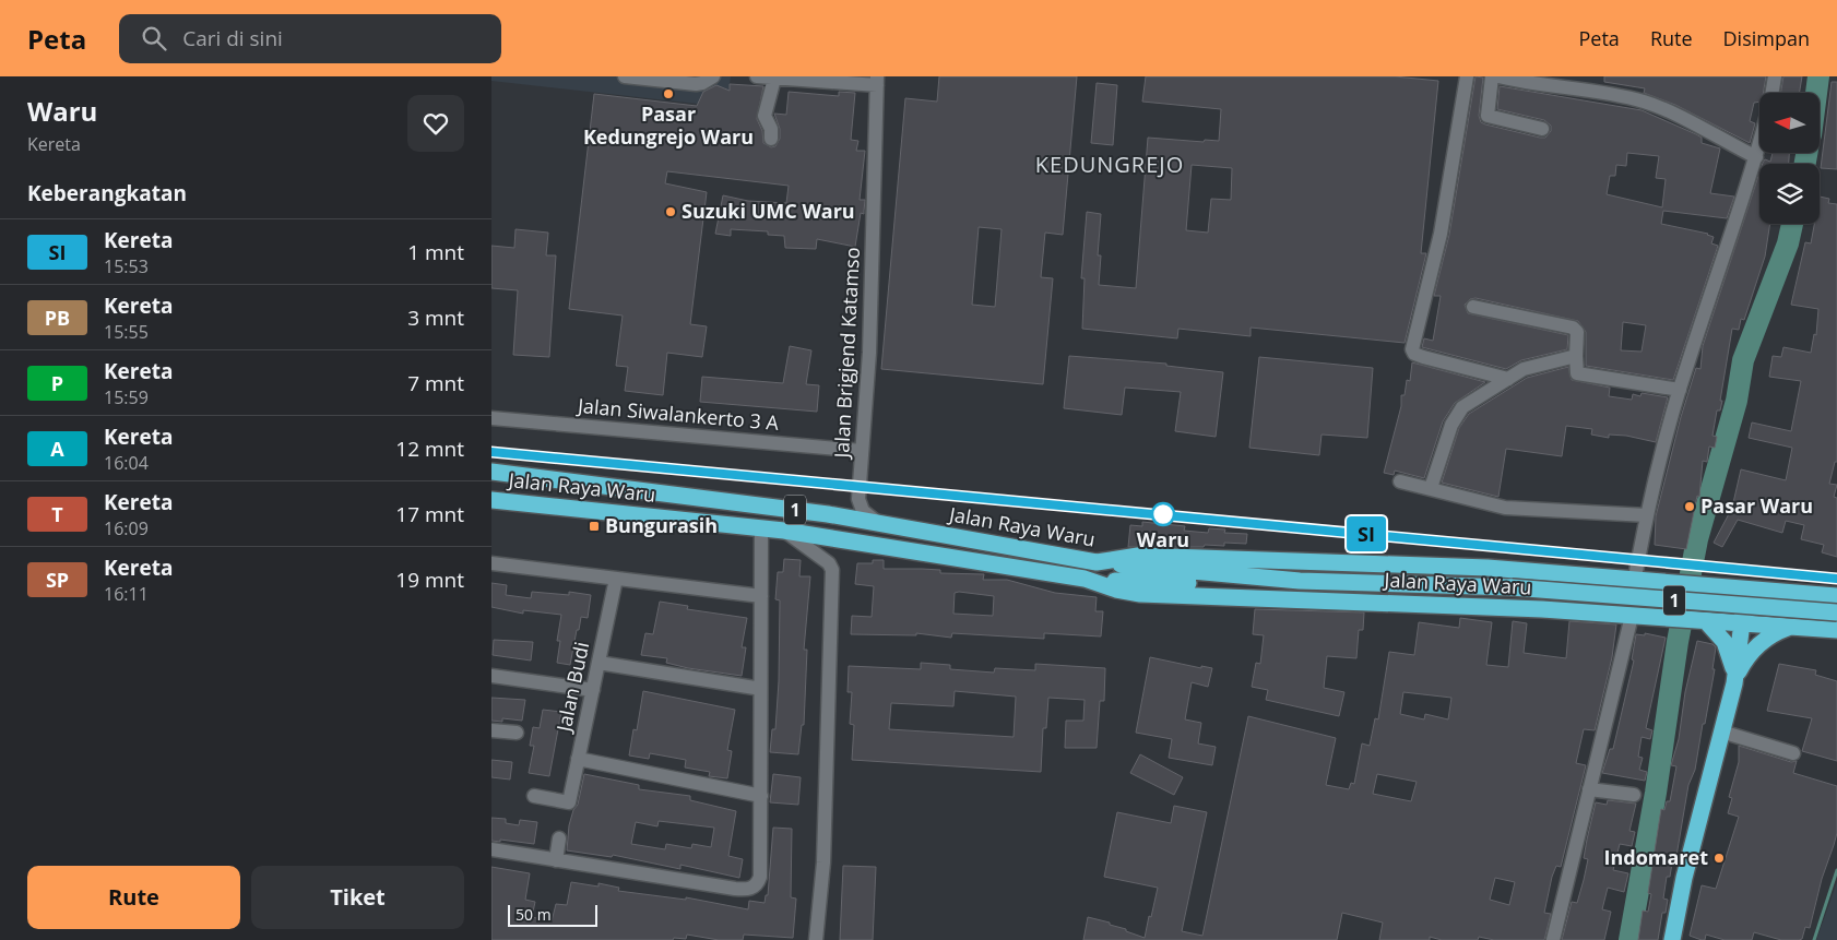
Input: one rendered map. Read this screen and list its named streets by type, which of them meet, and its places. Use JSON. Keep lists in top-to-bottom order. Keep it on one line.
{"streets":{"highway":["Jalan Raya Waru","1"],"street":["Jalan Brigjend Katamso","Jalan Siwalankerto 3 A","Jalan Budi"]},"crossings":[["Jalan Brigjend Katamso","Jalan Siwalankerto 3 A"],["Jalan Raya Waru","1"]],"districts":["KEDUNGREJO"],"places":{"other":["Pasar Kedungrejo Waru","Suzuki UMC Waru","Pasar Waru","Waru","Indomaret"],"transit":["Bungurasih"]},"scale_bar":"50 m","north":"left","page":{"header":"Peta","search":"Cari di sini","nav":["Peta","Rute","Disimpan"],"heading":[["Waru","Kereta"],"Keberangkatan"],"on_map":"SI","list":[{"mark":"SI","name":"Kereta","note":"15:53","value":"1 mnt"},{"mark":"PB","name":"Kereta","note":"15:55","value":"3 mnt"},{"mark":"P","name":"Kereta","note":"15:59","value":"7 mnt"},{"mark":"A","name":"Kereta","note":"16:04","value":"12 mnt"},{"mark":"T","name":"Kereta","note":"16:09","value":"17 mnt"},{"mark":"SP","name":"Kereta","note":"16:11","value":"19 mnt"}],"buttons":["Rute","Tiket"],"scale":"50 m"}}
